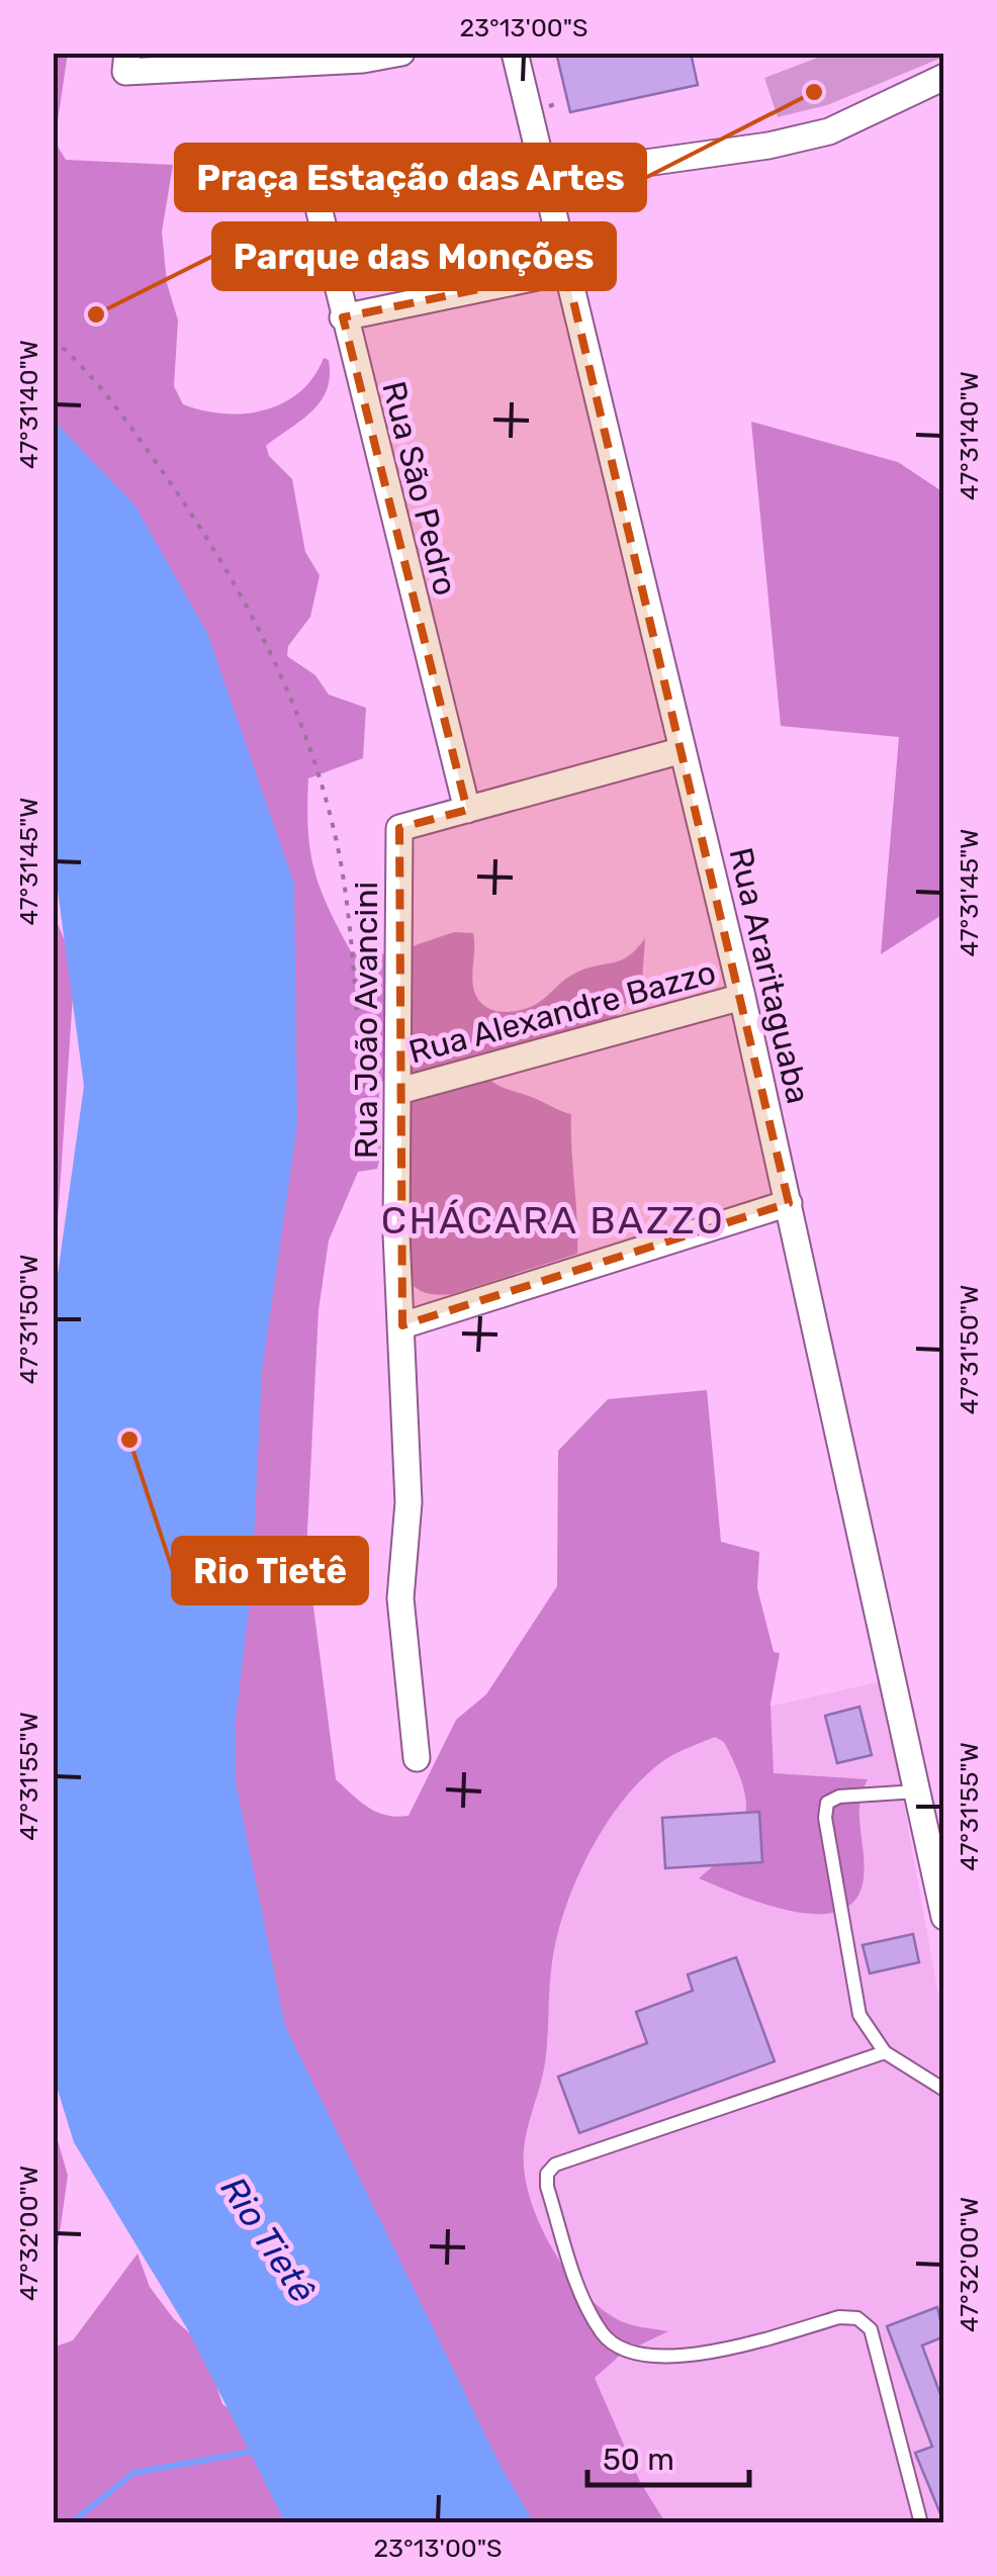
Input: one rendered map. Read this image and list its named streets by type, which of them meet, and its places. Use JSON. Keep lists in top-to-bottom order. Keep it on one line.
{"streets":{"street":["Rua São Pedro","Rua Araritaguaba","Rua Alexandre Bazzo","Rua João Avancini"]},"crossings":[["Rua São Pedro","Rua João Avancini"],["Rua Araritaguaba","Rua Alexandre Bazzo"],["Rua Alexandre Bazzo","Rua João Avancini"]],"districts":["CHÁCARA BAZZO"],"water":["Rio Tietê"],"places":["Praça Estação das Artes","Parque das Monções","Rio Tietê"],"scale_bar":"50 m","coordinates":["23°13'00\"S","47°31'40\"W","47°31'45\"W","47°31'50\"W","47°31'55\"W","47°32'00\"W"]}
